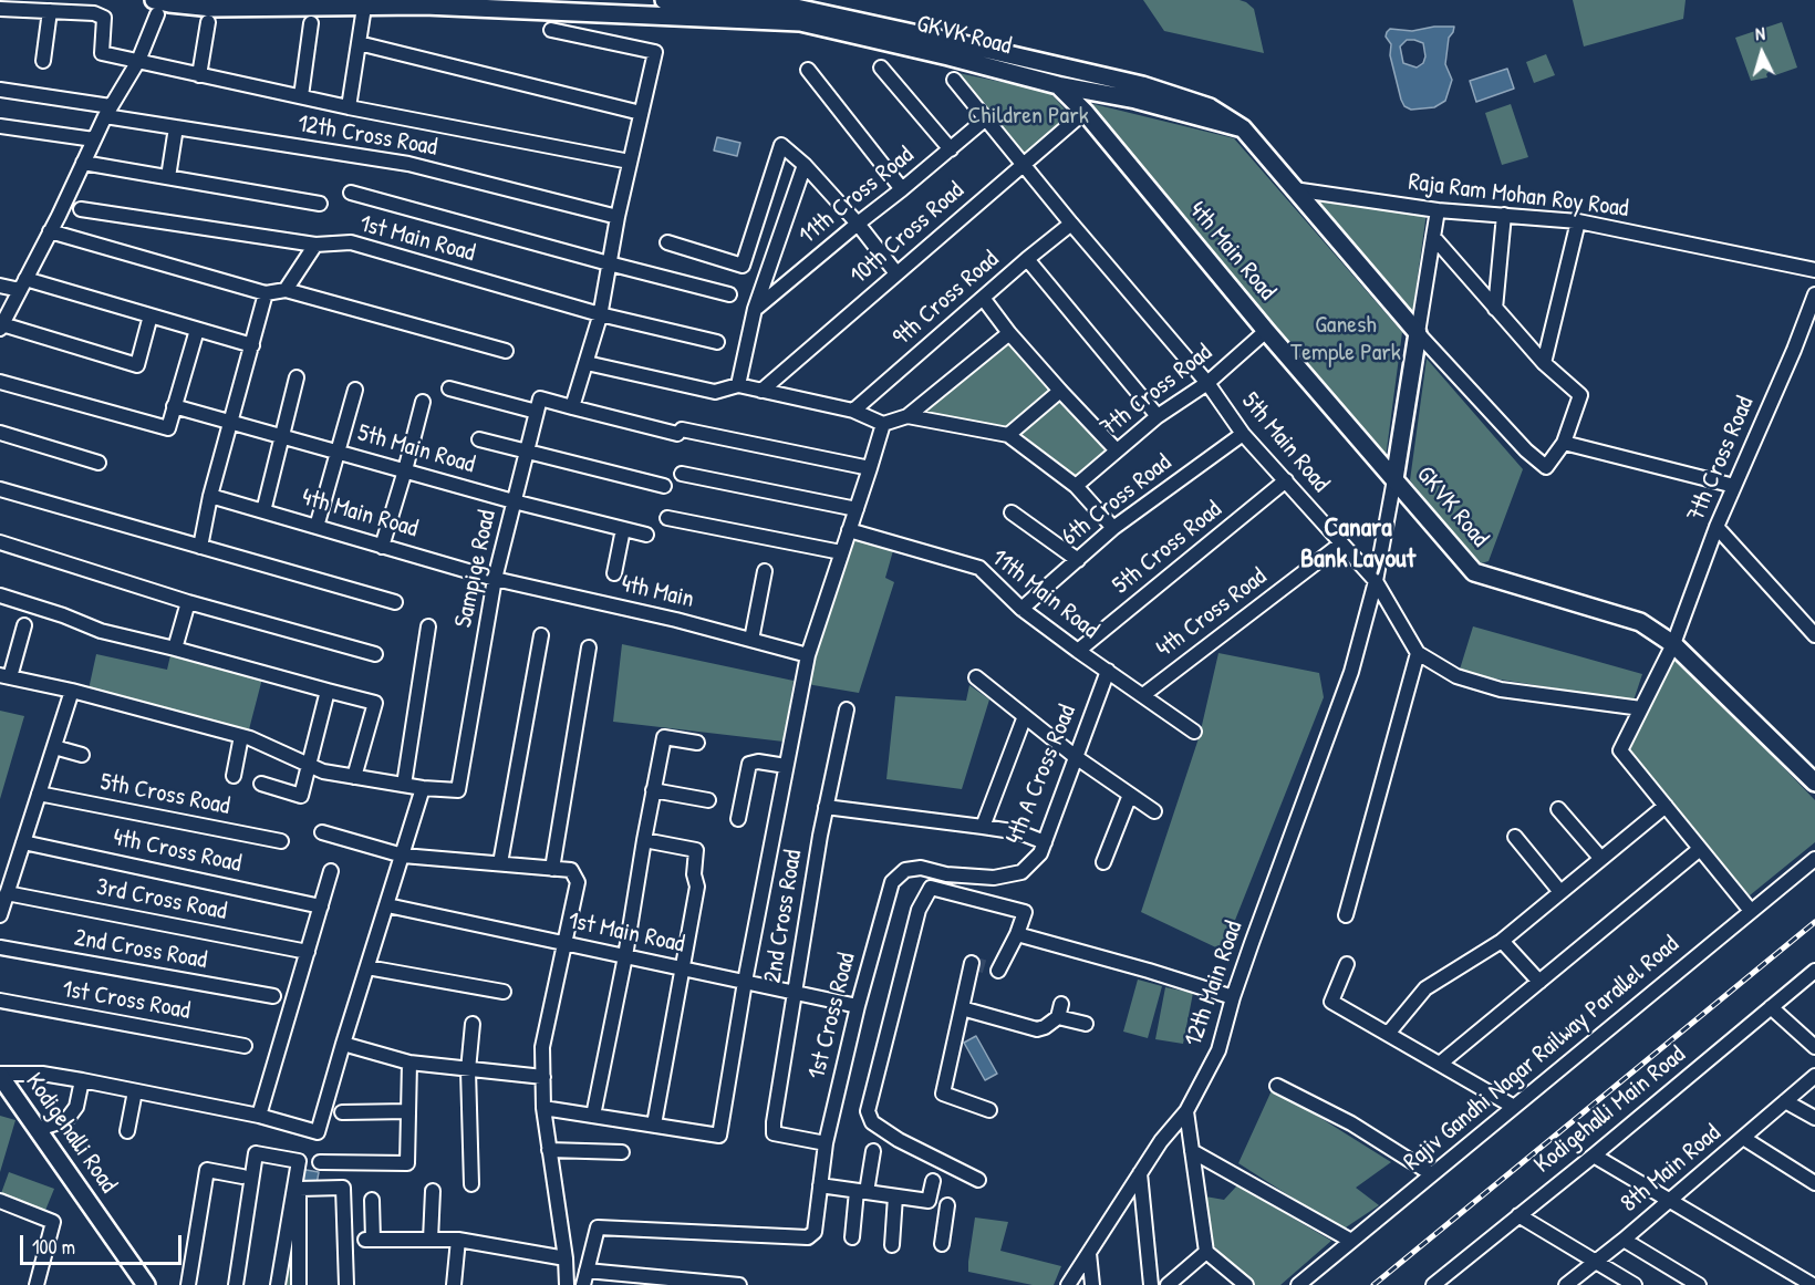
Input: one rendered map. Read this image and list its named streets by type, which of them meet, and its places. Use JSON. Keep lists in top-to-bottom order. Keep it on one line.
{"streets":{"main road":["GKVK Road","4th Main Road","Kodigehalli Road"],"street":["12th Cross Road","11th Cross Road","Raja Ram Mohan Roy Road","10th Cross Road","1st Main Road","9th Cross Road","7th Cross Road","5th Main Road","6th Cross Road","5th Cross Road","Sampige Road","4th Main","11th Main Road","4th Cross Road","4th A Cross Road","3rd Cross Road","2nd Cross Road","12th Main Road","1st Cross Road","Rajiv Gandhi Nagar Railway Parallel Road","Kodigehalli Main Road","8th Main Road"]},"crossings":[["GKVK Road","Raja Ram Mohan Roy Road"],["GKVK Road","4th Main Road"],["GKVK Road","7th Cross Road"],["GKVK Road","12th Main Road"],["11th Cross Road","5th Main Road"],["10th Cross Road","4th Main Road"],["10th Cross Road","5th Main Road"],["1st Main Road","2nd Cross Road"],["1st Main Road","1st Cross Road"],["4th Main Road","7th Cross Road"],["4th Main Road","Sampige Road"],["4th Main Road","4th Main"],["4th Main Road","12th Main Road"],["9th Cross Road","5th Main Road"],["7th Cross Road","5th Main Road"],["5th Main Road","6th Cross Road"],["5th Main Road","5th Cross Road"],["5th Main Road","Sampige Road"],["5th Main Road","4th Cross Road"],["5th Main Road","12th Main Road"],["6th Cross Road","11th Main Road"],["5th Cross Road","11th Main Road"],["Sampige Road","4th Main"],["11th Main Road","4th Cross Road"],["11th Main Road","4th A Cross Road"],["4th A Cross Road","1st Cross Road"],["2nd Cross Road","1st Cross Road"]],"districts":["Canara Bank Layout"],"parks":["Children Park","Ganesh Temple Park"],"scale_bar":"100 m","north":"top"}
